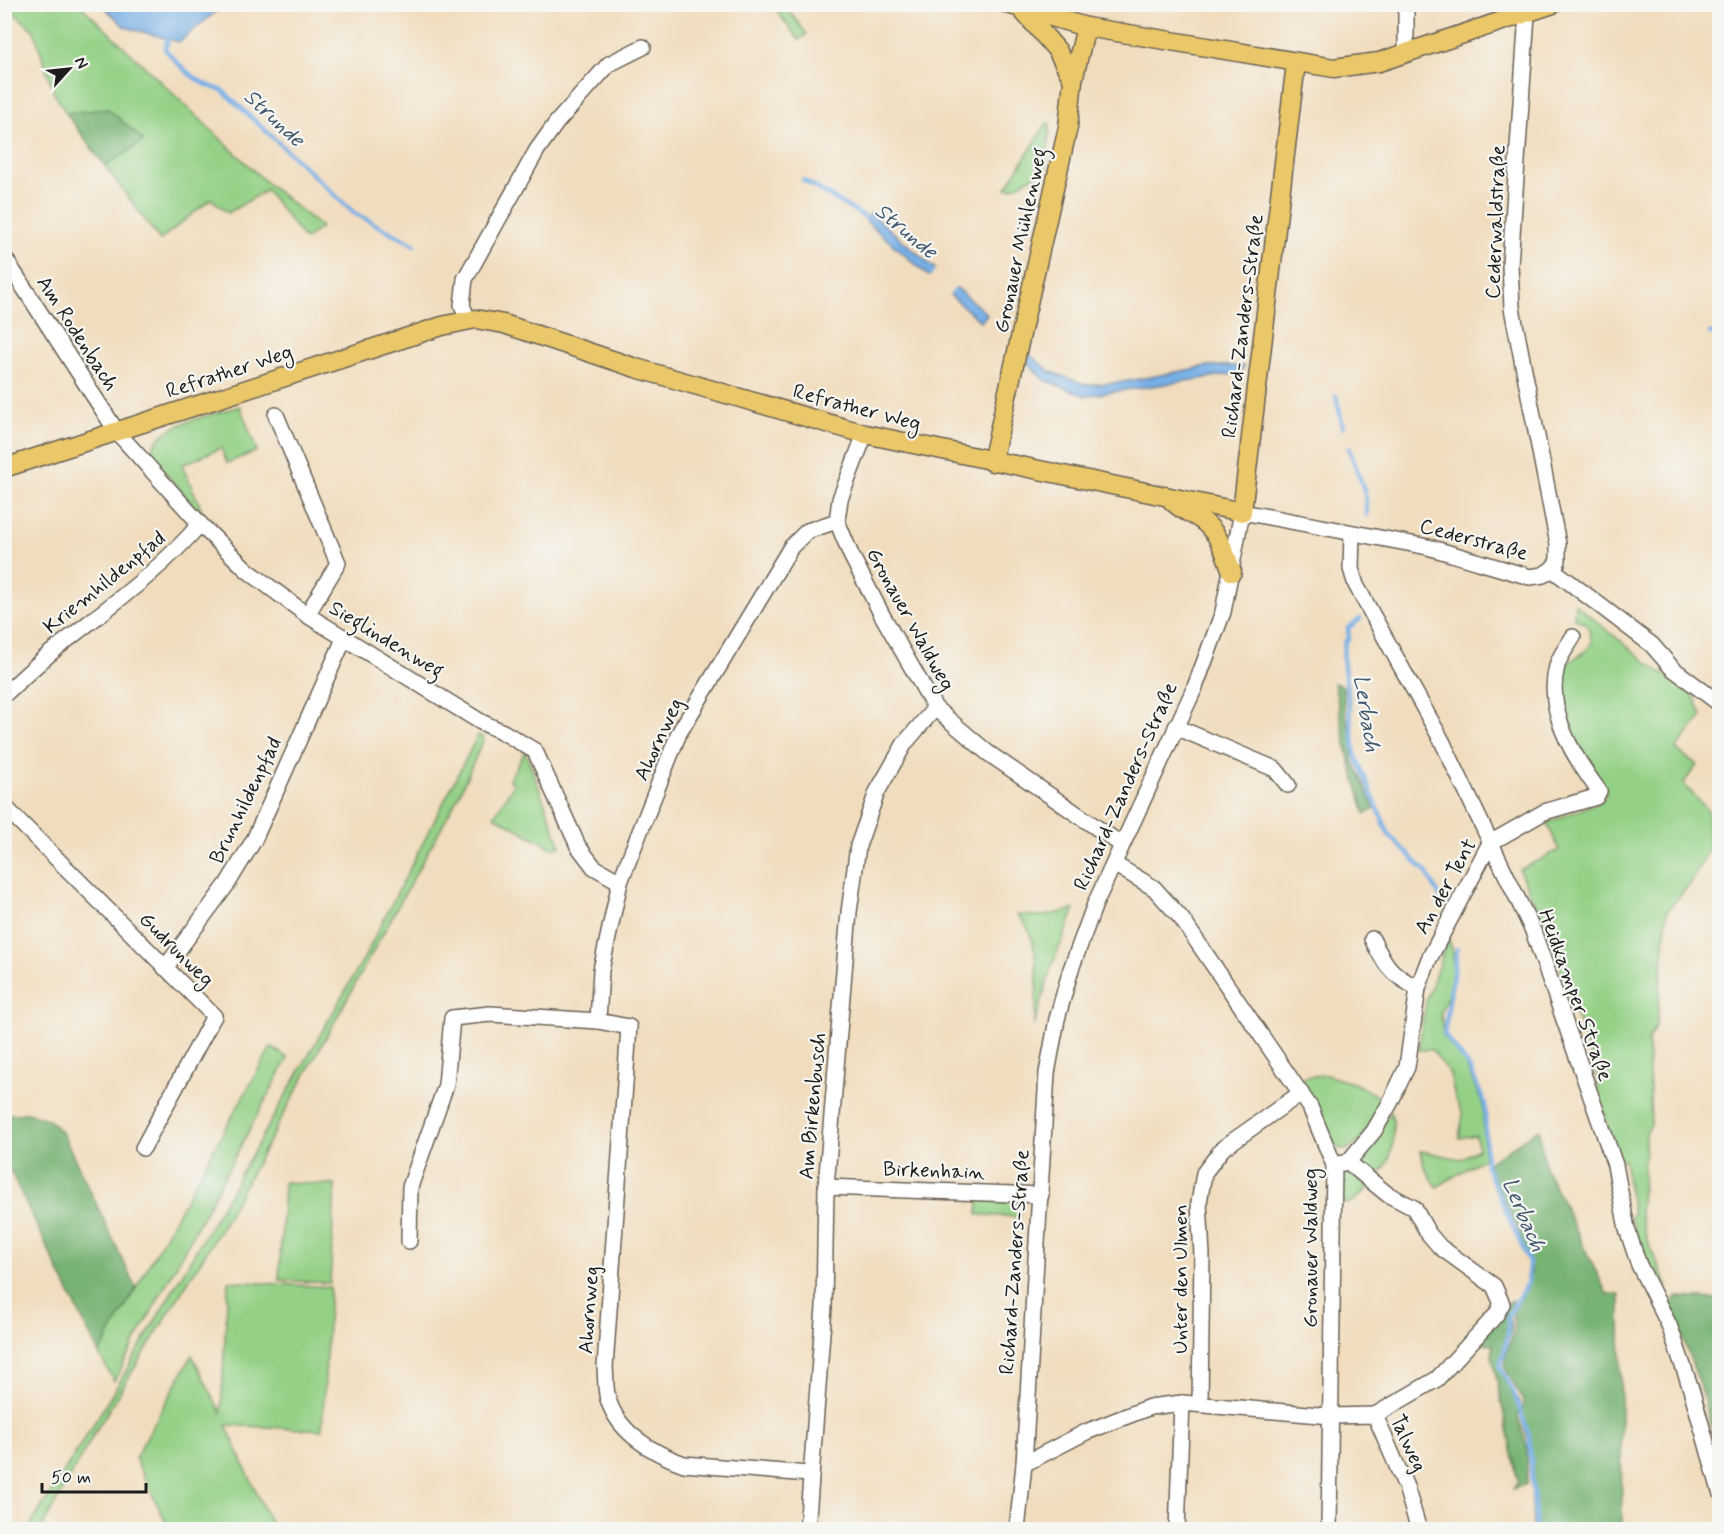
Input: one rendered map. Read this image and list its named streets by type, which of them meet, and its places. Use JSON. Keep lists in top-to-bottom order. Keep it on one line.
{"streets":{"main road":["Gronauer Mühlenweg","Richard-Zanders-Straße","Refrather Weg"],"street":["Cederwaldstraße","Am Rodenbach","Cederstraße","Kriemhildenpfad","Gronauer Waldweg","Sieglindenweg","Ahornweg","Brunhildenpfad","An der Tent","Gudrunweg","Heidkamper Straße","Am Birkenbusch","Birkenhain","Unter den Ulmen","Talweg"]},"crossings":[["Cederwaldstraße","Cederstraße"],["Gronauer Mühlenweg","Refrather Weg"],["Richard-Zanders-Straße","Refrather Weg"],["Richard-Zanders-Straße","Cederstraße"],["Richard-Zanders-Straße","Gronauer Waldweg"],["Richard-Zanders-Straße","Birkenhain"],["Richard-Zanders-Straße","Talweg"],["Am Rodenbach","Refrather Weg"],["Am Rodenbach","Sieglindenweg"],["Refrather Weg","Cederstraße"],["Refrather Weg","Sieglindenweg"],["Cederstraße","Heidkamper Straße"],["Kriemhildenpfad","Sieglindenweg"],["Gronauer Waldweg","Ahornweg"],["Gronauer Waldweg","An der Tent"],["Gronauer Waldweg","Am Birkenbusch"],["Gronauer Waldweg","Unter den Ulmen"],["Gronauer Waldweg","Talweg"],["Sieglindenweg","Ahornweg"],["Sieglindenweg","Brunhildenpfad"],["Ahornweg","Am Birkenbusch"],["Brunhildenpfad","Gudrunweg"],["An der Tent","Heidkamper Straße"],["Am Birkenbusch","Birkenhain"],["Unter den Ulmen","Talweg"]],"water":["Strunde","Lerbach"],"scale_bar":"50 m","north":"top right"}
